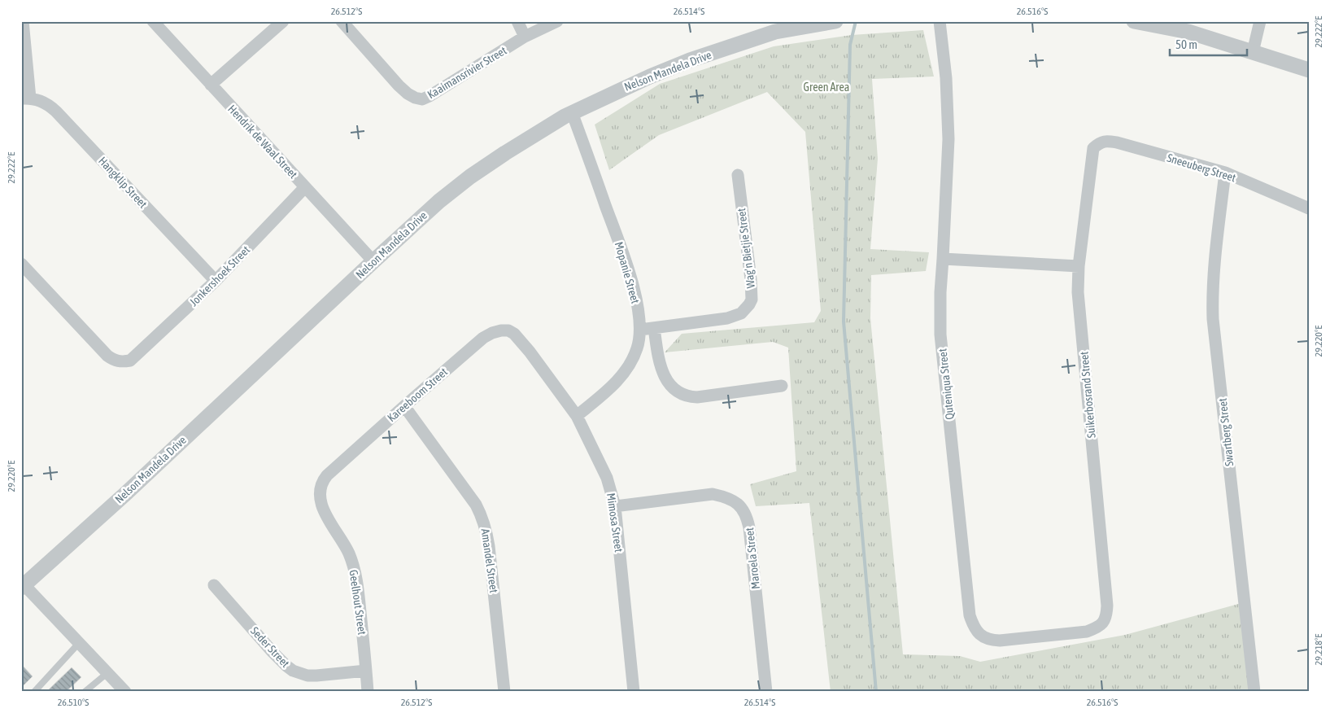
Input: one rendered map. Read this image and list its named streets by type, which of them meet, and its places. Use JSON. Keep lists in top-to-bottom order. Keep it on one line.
{"streets":{"street":["Nelson Mandela Drive","Kaaimansrivier Street","Hendrik de Waal Street","Sneeuberg Street","Hangklip Street","Wag'n Bietjie Street","Mopanie Street","Jonkershoek Street","Quteniqua Street","Kareeboom Street","Suikerbosrand Street","Swartberg Street","Mimosa Street","Maroela Street","Amandel Street","Geelhout Street","Seder Street"]},"crossings":[["Nelson Mandela Drive","Hendrik de Waal Street"],["Nelson Mandela Drive","Mopanie Street"],["Hendrik de Waal Street","Jonkershoek Street"],["Sneeuberg Street","Suikerbosrand Street"],["Sneeuberg Street","Swartberg Street"],["Hangklip Street","Jonkershoek Street"],["Wag'n Bietjie Street","Mopanie Street"],["Mopanie Street","Mimosa Street"],["Quteniqua Street","Suikerbosrand Street"],["Kareeboom Street","Mimosa Street"],["Kareeboom Street","Amandel Street"],["Kareeboom Street","Geelhout Street"],["Mimosa Street","Maroela Street"],["Geelhout Street","Seder Street"]],"parks":["Green Area"],"scale_bar":"50 m","coordinates":["26.512°S","26.514°S","26.516°S","29.222°E","29.220°E","29.218°E","26.510°S"]}
